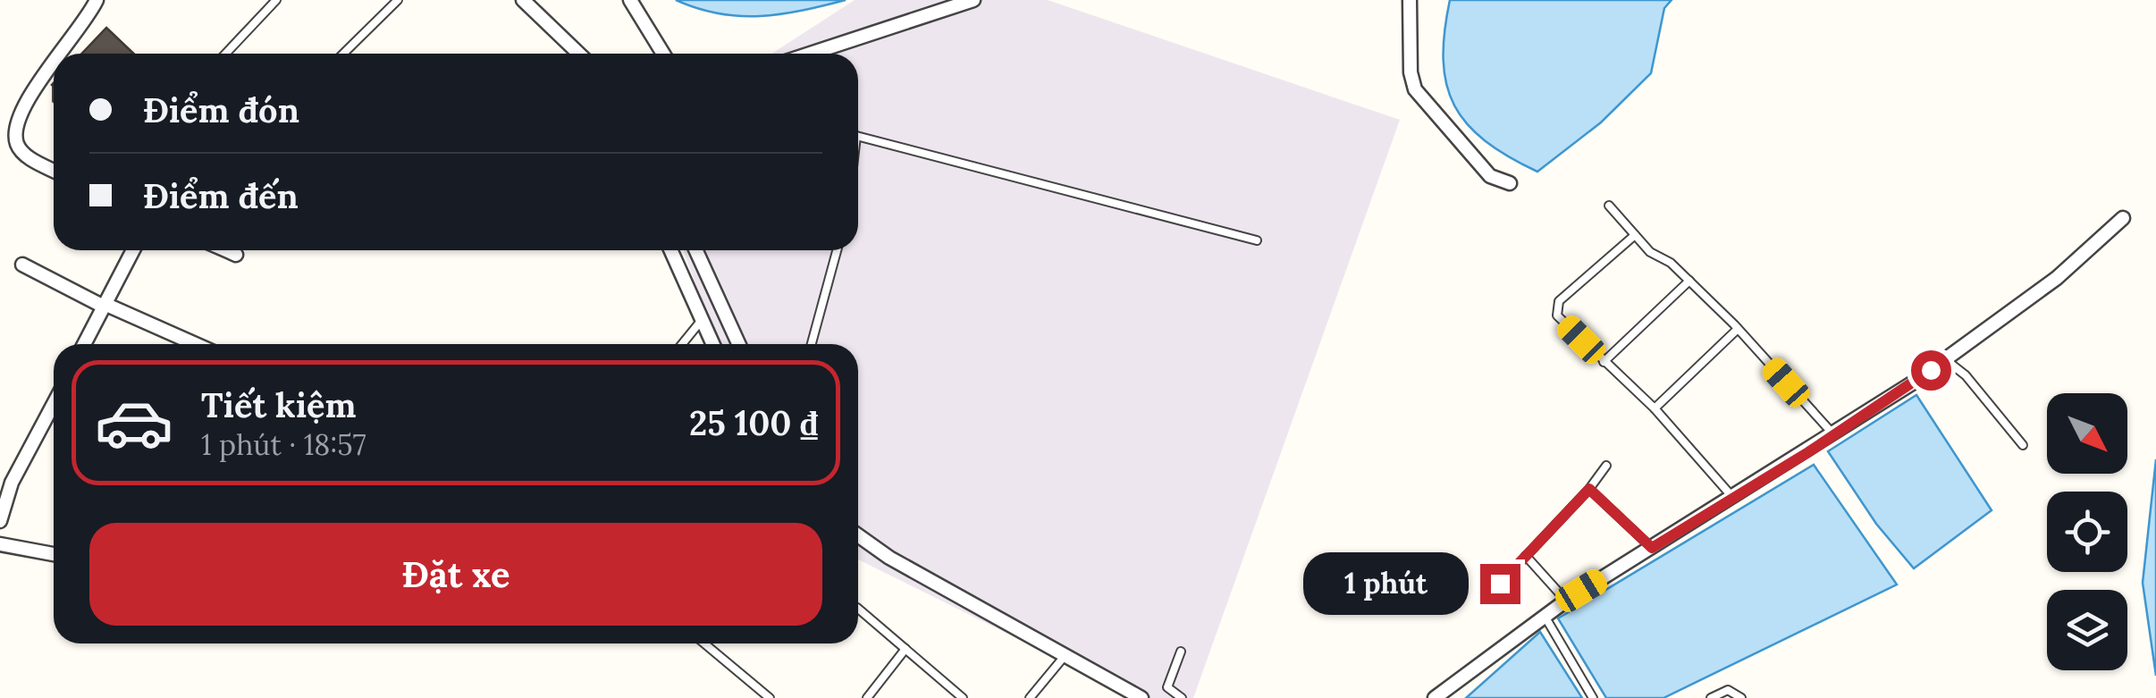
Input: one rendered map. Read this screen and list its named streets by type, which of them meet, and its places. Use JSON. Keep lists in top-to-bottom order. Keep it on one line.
{"north":"bottom right","page":{"banner":["Điểm đón","Điểm đến"],"list":[{"name":"Tiết kiệm","note":"1 phút · 18:57","value":"25 100 ₫"}],"buttons":"Đặt xe","bubble":"1 phút"}}
